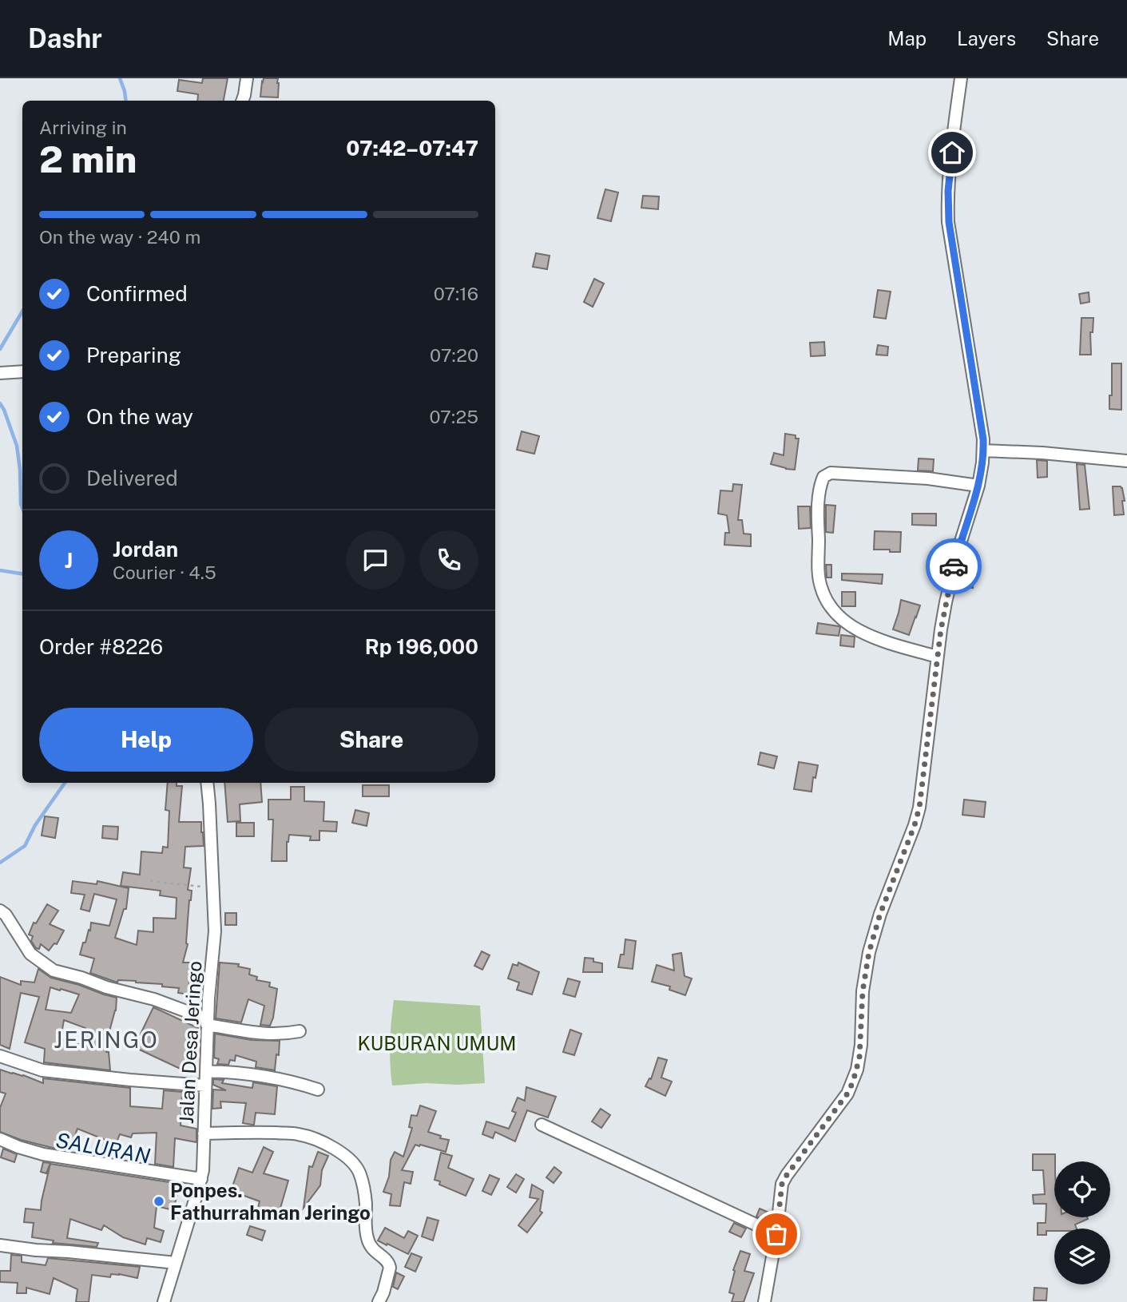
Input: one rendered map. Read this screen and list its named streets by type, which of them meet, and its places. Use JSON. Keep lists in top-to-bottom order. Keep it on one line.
{"streets":{"street":["Jalan Desa Jeringo"]},"districts":["JERINGO"],"water":["SALURAN"],"parks":["KUBURAN UMUM"],"places":["Ponpes. Fathurrahman Jeringo"],"page":{"header":"Dashr","nav":["Map","Layers","Share"],"heading":["2 min","Arriving in","07:42–07:47"],"panel":["Jordan","Courier · 4.5","Order #8226","Rp 196,000"],"bar":"On the way · 240 m","list":[["Confirmed","07:16"],["Preparing","07:20"],["On the way","07:25"],"Delivered"],"round":"J","buttons":["Help","Share"]}}
